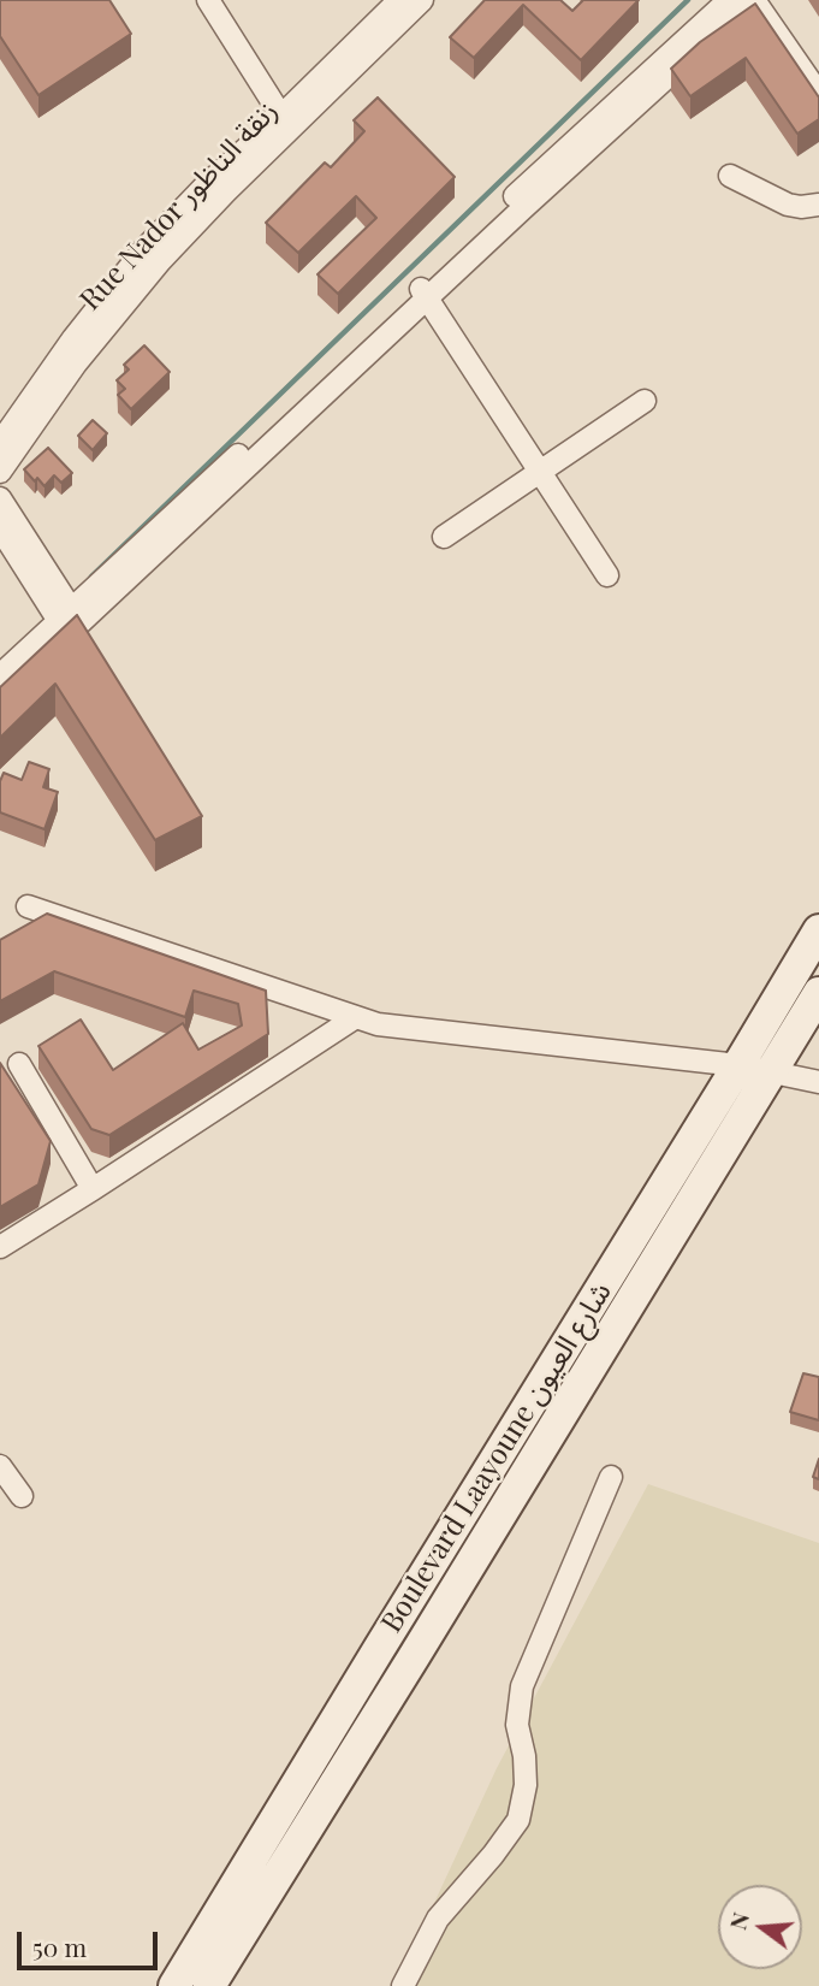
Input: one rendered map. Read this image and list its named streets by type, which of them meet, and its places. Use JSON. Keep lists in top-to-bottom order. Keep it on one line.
{"streets":{"street":["Rue Nador زنقة الناظور","Boulevard Laayoune شارع العيون"]},"scale_bar":"50 m","north":"left"}
